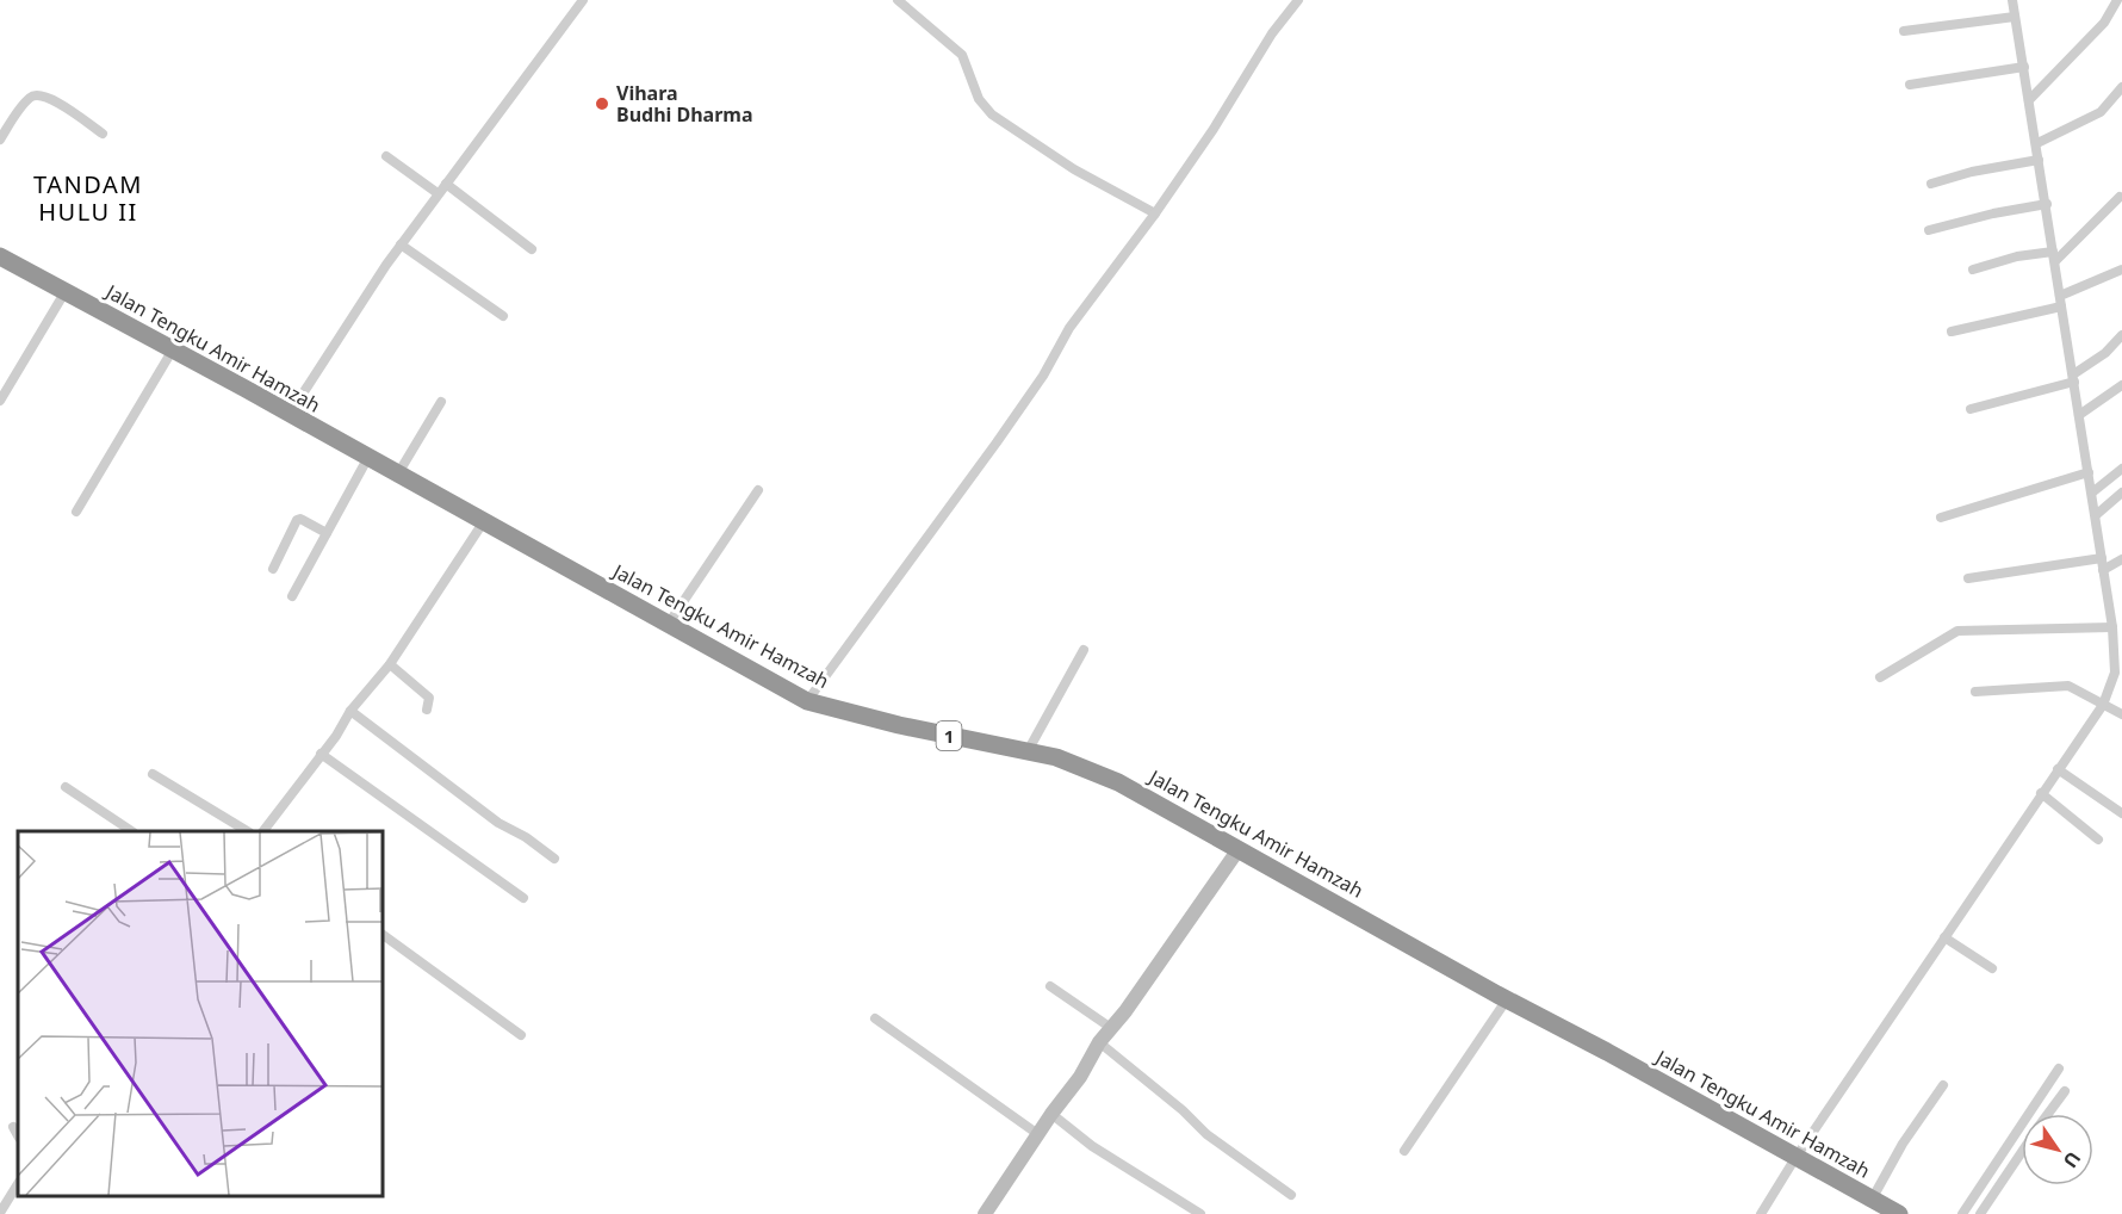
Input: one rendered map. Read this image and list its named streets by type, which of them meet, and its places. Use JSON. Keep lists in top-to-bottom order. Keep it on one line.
{"streets":{"highway":["Jalan Tengku Amir Hamzah","1"]},"districts":["TANDAM HULU II"],"places":["Vihara Budhi Dharma"],"north":"bottom right"}
